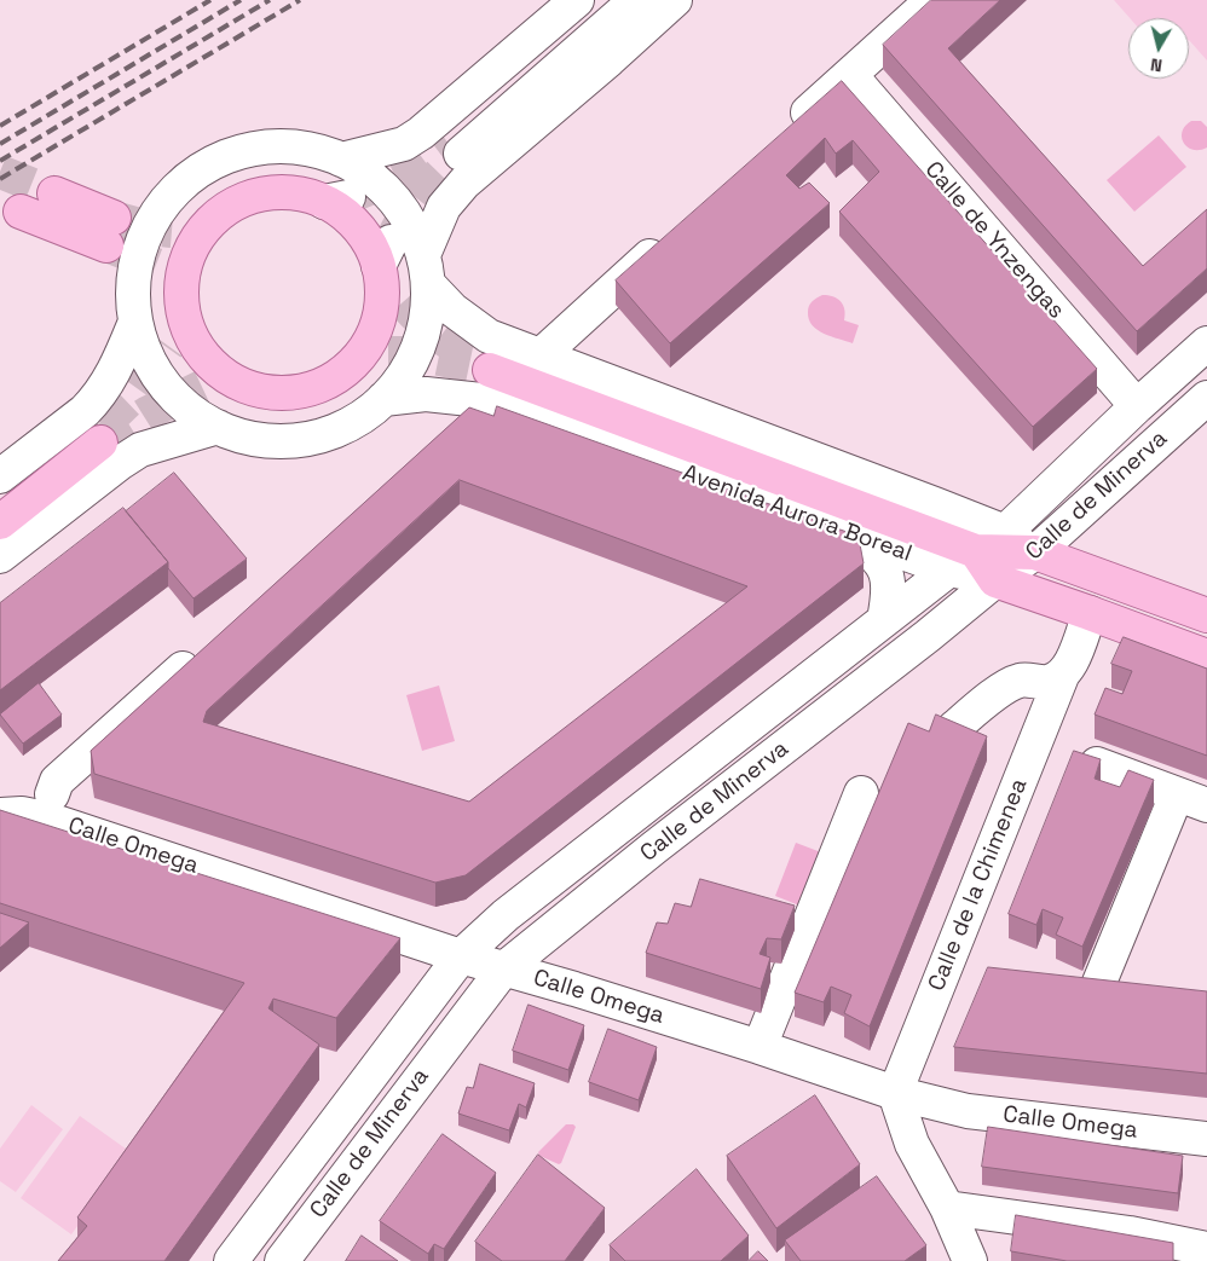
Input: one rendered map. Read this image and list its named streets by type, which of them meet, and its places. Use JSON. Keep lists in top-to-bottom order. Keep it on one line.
{"streets":{"street":["Calle de Ynzengas","Calle de Minerva","Avenida Aurora Boreal","Calle Omega","Calle de la Chimenea"]},"crossings":[["Calle de Ynzengas","Calle de Minerva"],["Calle de Minerva","Avenida Aurora Boreal"],["Calle de Minerva","Calle Omega"],["Calle Omega","Calle de la Chimenea"]],"north":"bottom"}
